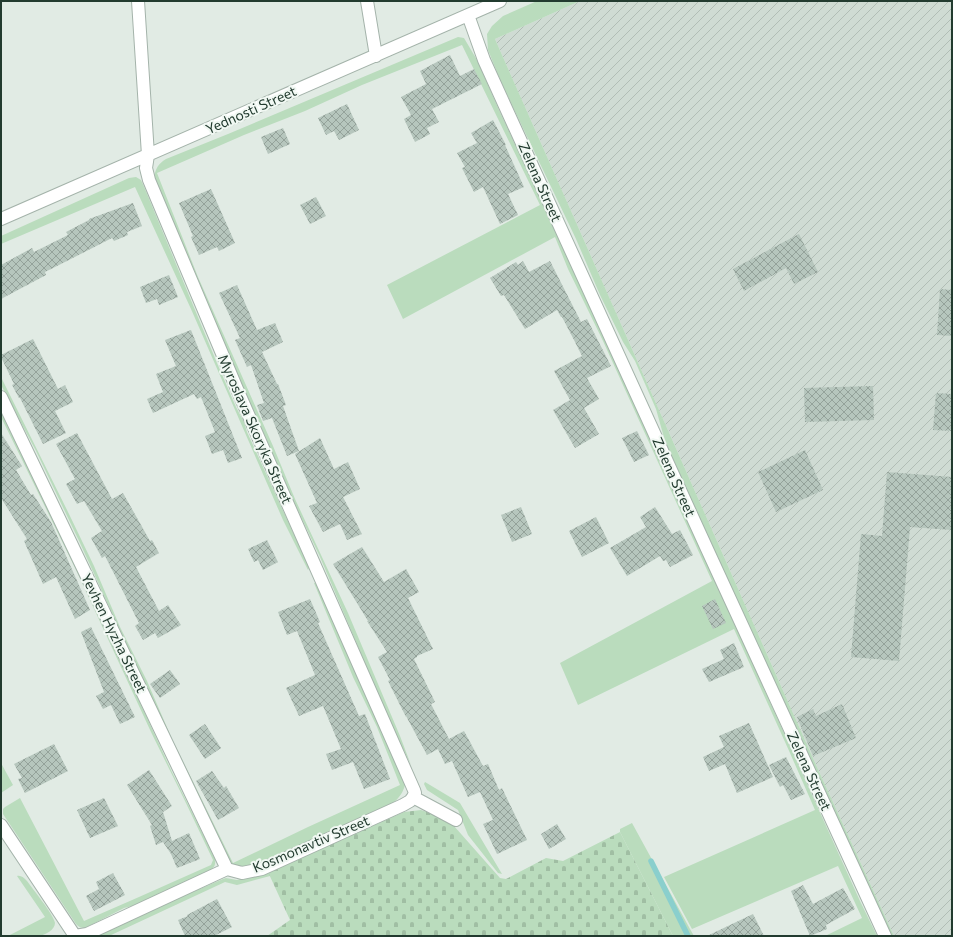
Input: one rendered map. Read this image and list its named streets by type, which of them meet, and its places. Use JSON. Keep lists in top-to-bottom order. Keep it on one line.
{"streets":{"street":["Yednosti Street","Zelena Street","Myroslava Skoryka Street","Yevhen Hyzha Street","Kosmonavtiv Street"]},"crossings":[["Yednosti Street","Zelena Street"],["Yednosti Street","Myroslava Skoryka Street"],["Myroslava Skoryka Street","Kosmonavtiv Street"],["Yevhen Hyzha Street","Kosmonavtiv Street"]]}
